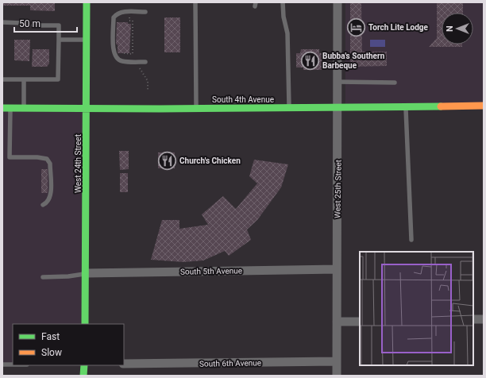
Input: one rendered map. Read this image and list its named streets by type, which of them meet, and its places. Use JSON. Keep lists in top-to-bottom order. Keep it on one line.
{"streets":{"main road":["South 4th Avenue","West 24th Street"],"street":["West 25th Street","South 5th Avenue","South 6th Avenue"]},"crossings":[["South 4th Avenue","West 24th Street"],["South 4th Avenue","West 25th Street"],["West 24th Street","South 5th Avenue"],["West 25th Street","South 5th Avenue"],["West 25th Street","South 6th Avenue"]],"places":{"hotel":["Torch Lite Lodge"],"restaurant":["Bubba's Southern Barbeque","Church's Chicken"]},"legend":["Fast","Slow"],"scale_bar":"50 m","north":"left"}
